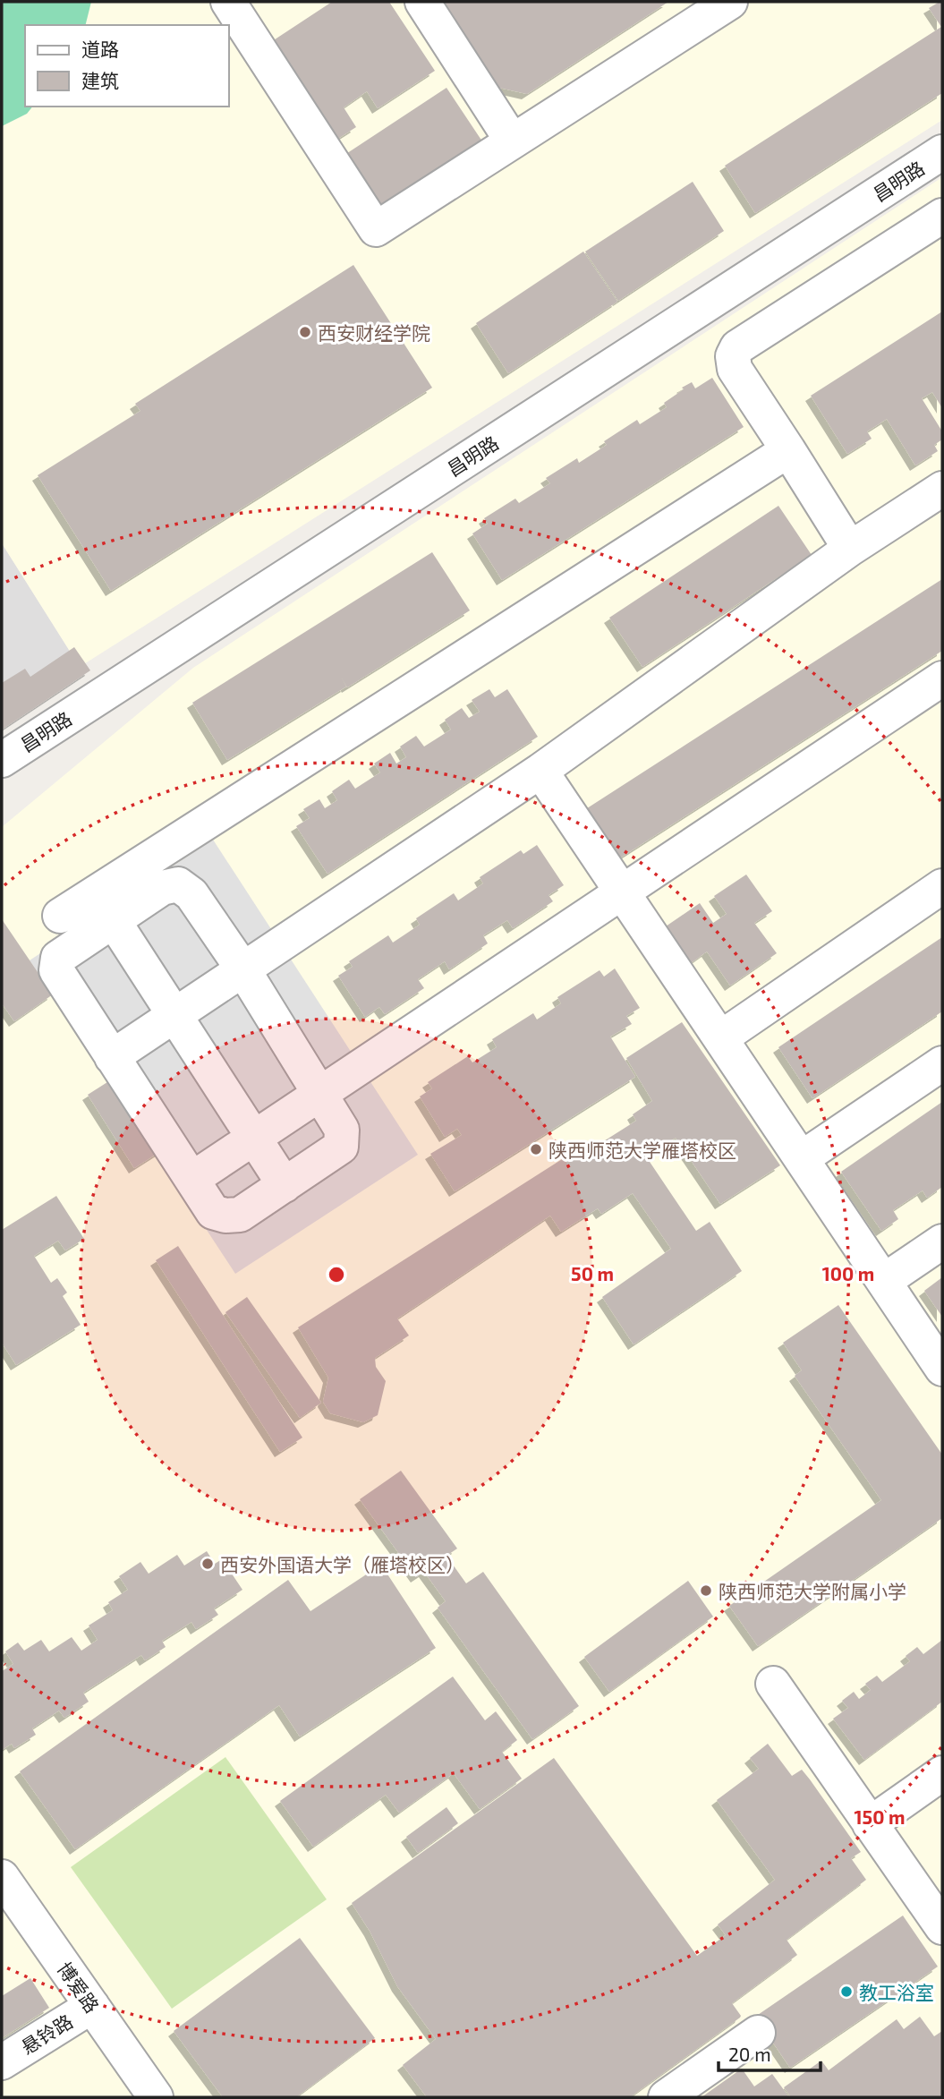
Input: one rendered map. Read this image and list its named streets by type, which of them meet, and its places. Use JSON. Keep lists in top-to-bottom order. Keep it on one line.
{"streets":{"street":["昌明路","博爱路","悬铃路"]},"crossings":[["博爱路","悬铃路"]],"places":["西安财经学院","陕西师范大学雁塔校区","西安外国语大学（雁塔校区）","陕西师范大学附属小学","教工浴室"],"legend":["道路","建筑"],"scale_bar":"20 m","rings":["50 m","100 m","150 m"]}
